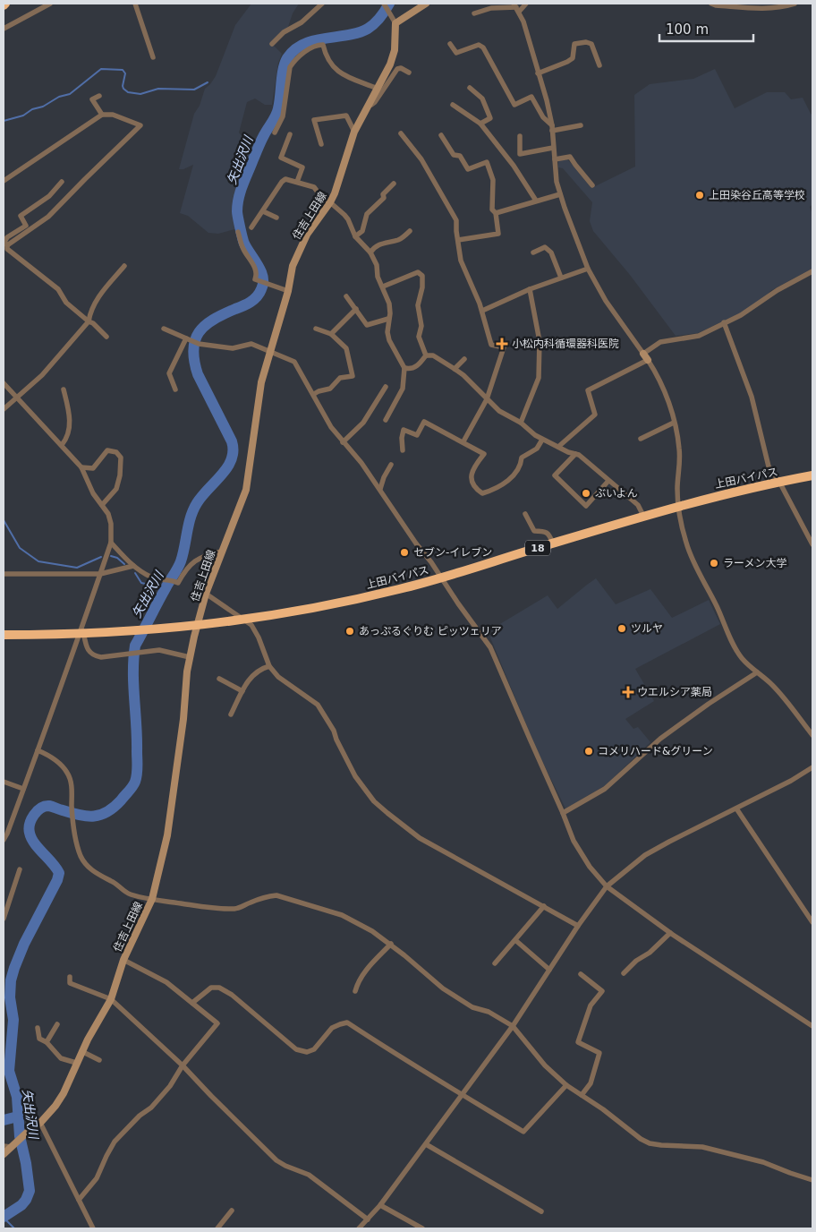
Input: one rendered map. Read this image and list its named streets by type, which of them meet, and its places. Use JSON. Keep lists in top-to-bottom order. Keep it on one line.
{"streets":{"highway":["上田バイパス","18"],"main road":["住吉上田線"]},"water":["矢出沢川"],"places":{"other":["上田染谷丘高等学校","ぶいよん","セブン-イレブン","ラーメン大学","ツルヤ","あっぷるぐりむ ピッツェリア","コメリハード&グリーン"],"health":["小松内科循環器科医院","ウエルシア薬局"]},"scale_bar":"100 m"}
